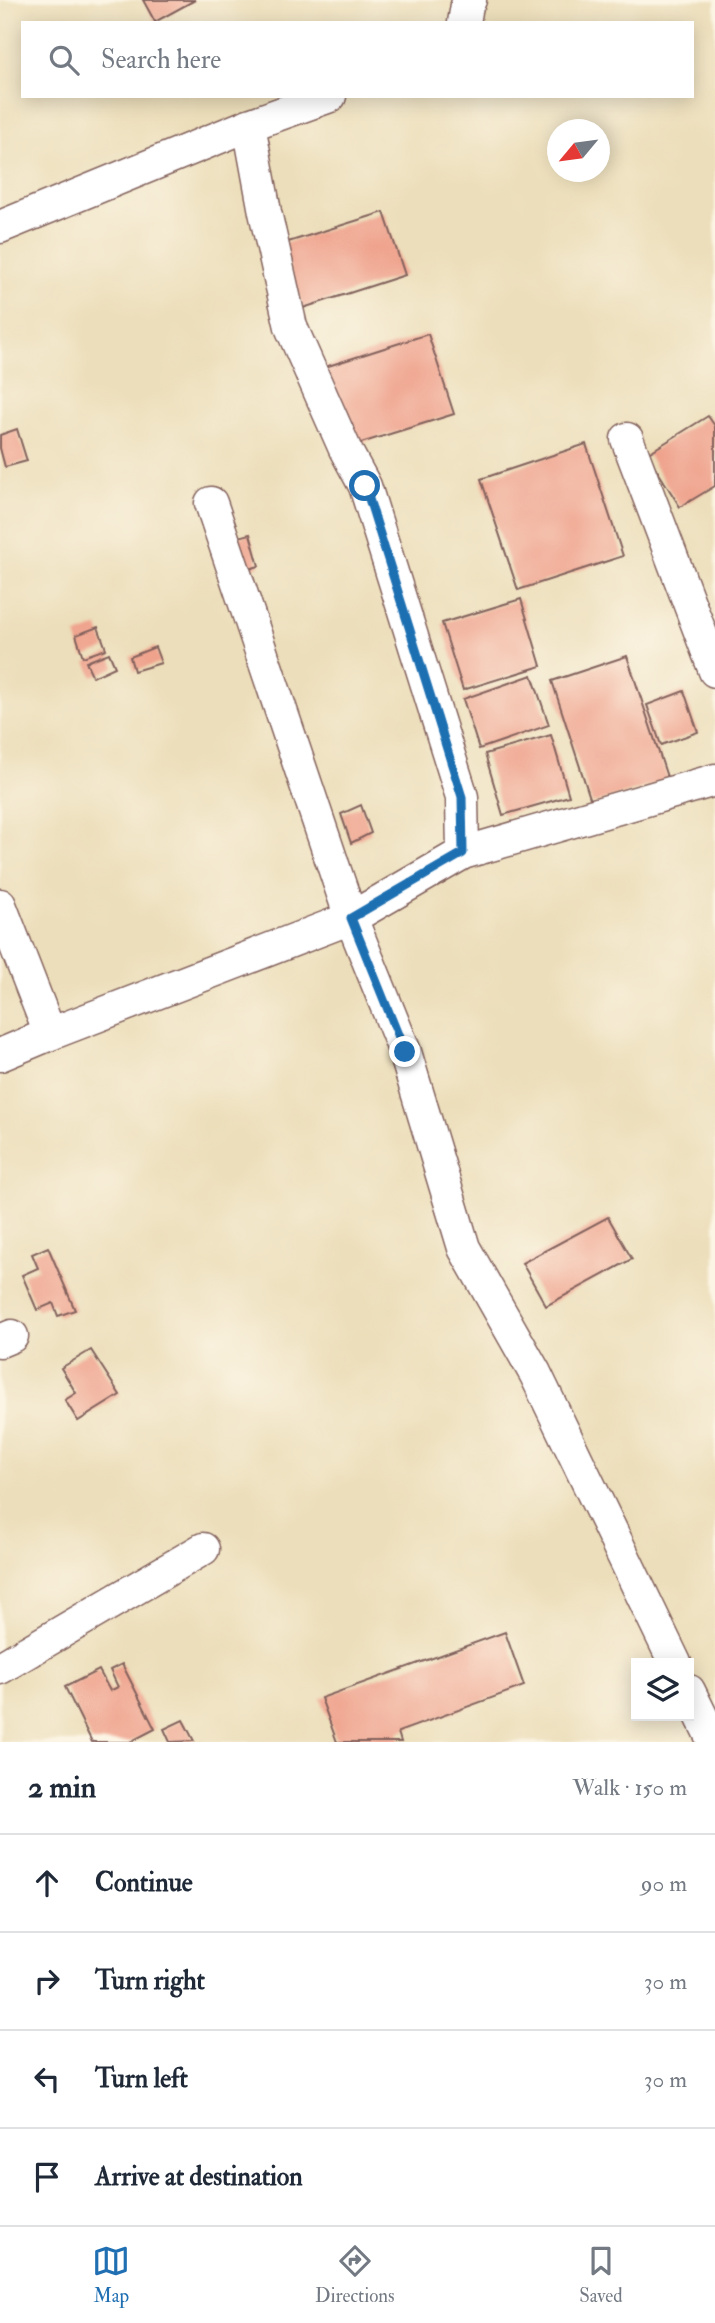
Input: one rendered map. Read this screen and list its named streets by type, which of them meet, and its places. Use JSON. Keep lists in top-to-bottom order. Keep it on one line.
{"north":"bottom left","page":{"search":"Search here","heading":["2 min","Walk · 150 m"],"list":[["Continue","90 m"],["Turn right","30 m"],["Turn left","30 m"],"Arrive at destination"],"nav":["Map","Directions","Saved"]}}
